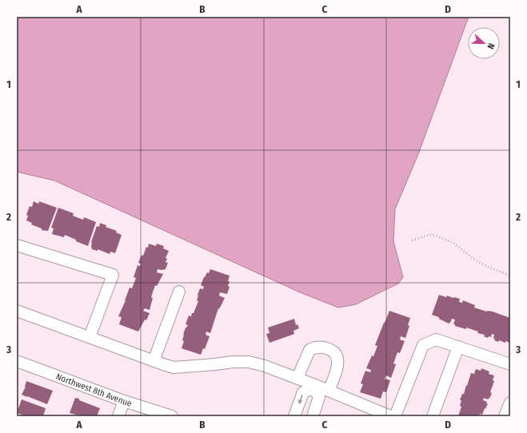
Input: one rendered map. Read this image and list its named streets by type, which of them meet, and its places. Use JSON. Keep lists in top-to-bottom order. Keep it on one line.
{"streets":{"street":["Northwest 8th Avenue"]},"north":"right","grid":{"columns":["A","B","C","D"],"rows":["1","2","3"]}}
